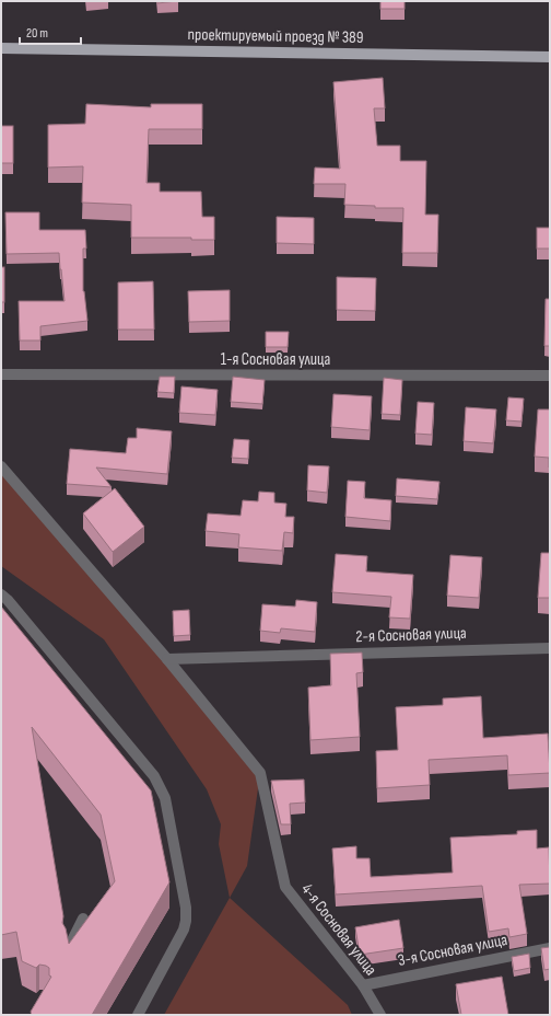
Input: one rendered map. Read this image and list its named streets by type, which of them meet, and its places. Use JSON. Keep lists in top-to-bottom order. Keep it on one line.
{"streets":{"main road":["проектируемый проезд № 389"],"street":["1-я Сосновая улица","2-я Сосновая улица","4-я Сосновая улица","3-я Сосновая улица"]},"crossings":[["2-я Сосновая улица","4-я Сосновая улица"],["4-я Сосновая улица","3-я Сосновая улица"]],"scale_bar":"20 m"}
